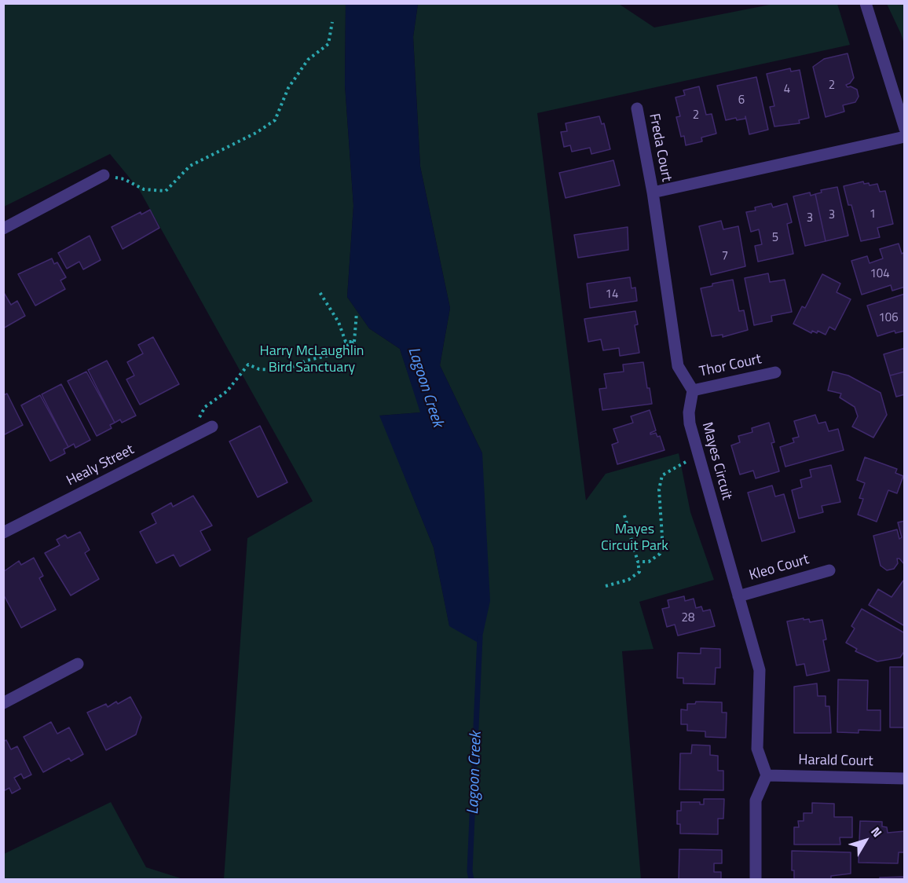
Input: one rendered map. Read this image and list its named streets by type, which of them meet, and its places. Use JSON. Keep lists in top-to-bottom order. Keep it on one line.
{"streets":{"street":["Freda Court","Thor Court","Mayes Circuit","Healy Street","Kleo Court","Harald Court"]},"crossings":[["Thor Court","Mayes Circuit"],["Mayes Circuit","Kleo Court"],["Mayes Circuit","Harald Court"]],"water":["Lagoon Creek"],"parks":["Harry McLaughlin Bird Sanctuary","Mayes Circuit Park"],"house_numbers":["2","4","6","2","1","3","3","5","7","104","14","106","28"],"north":"top right"}
